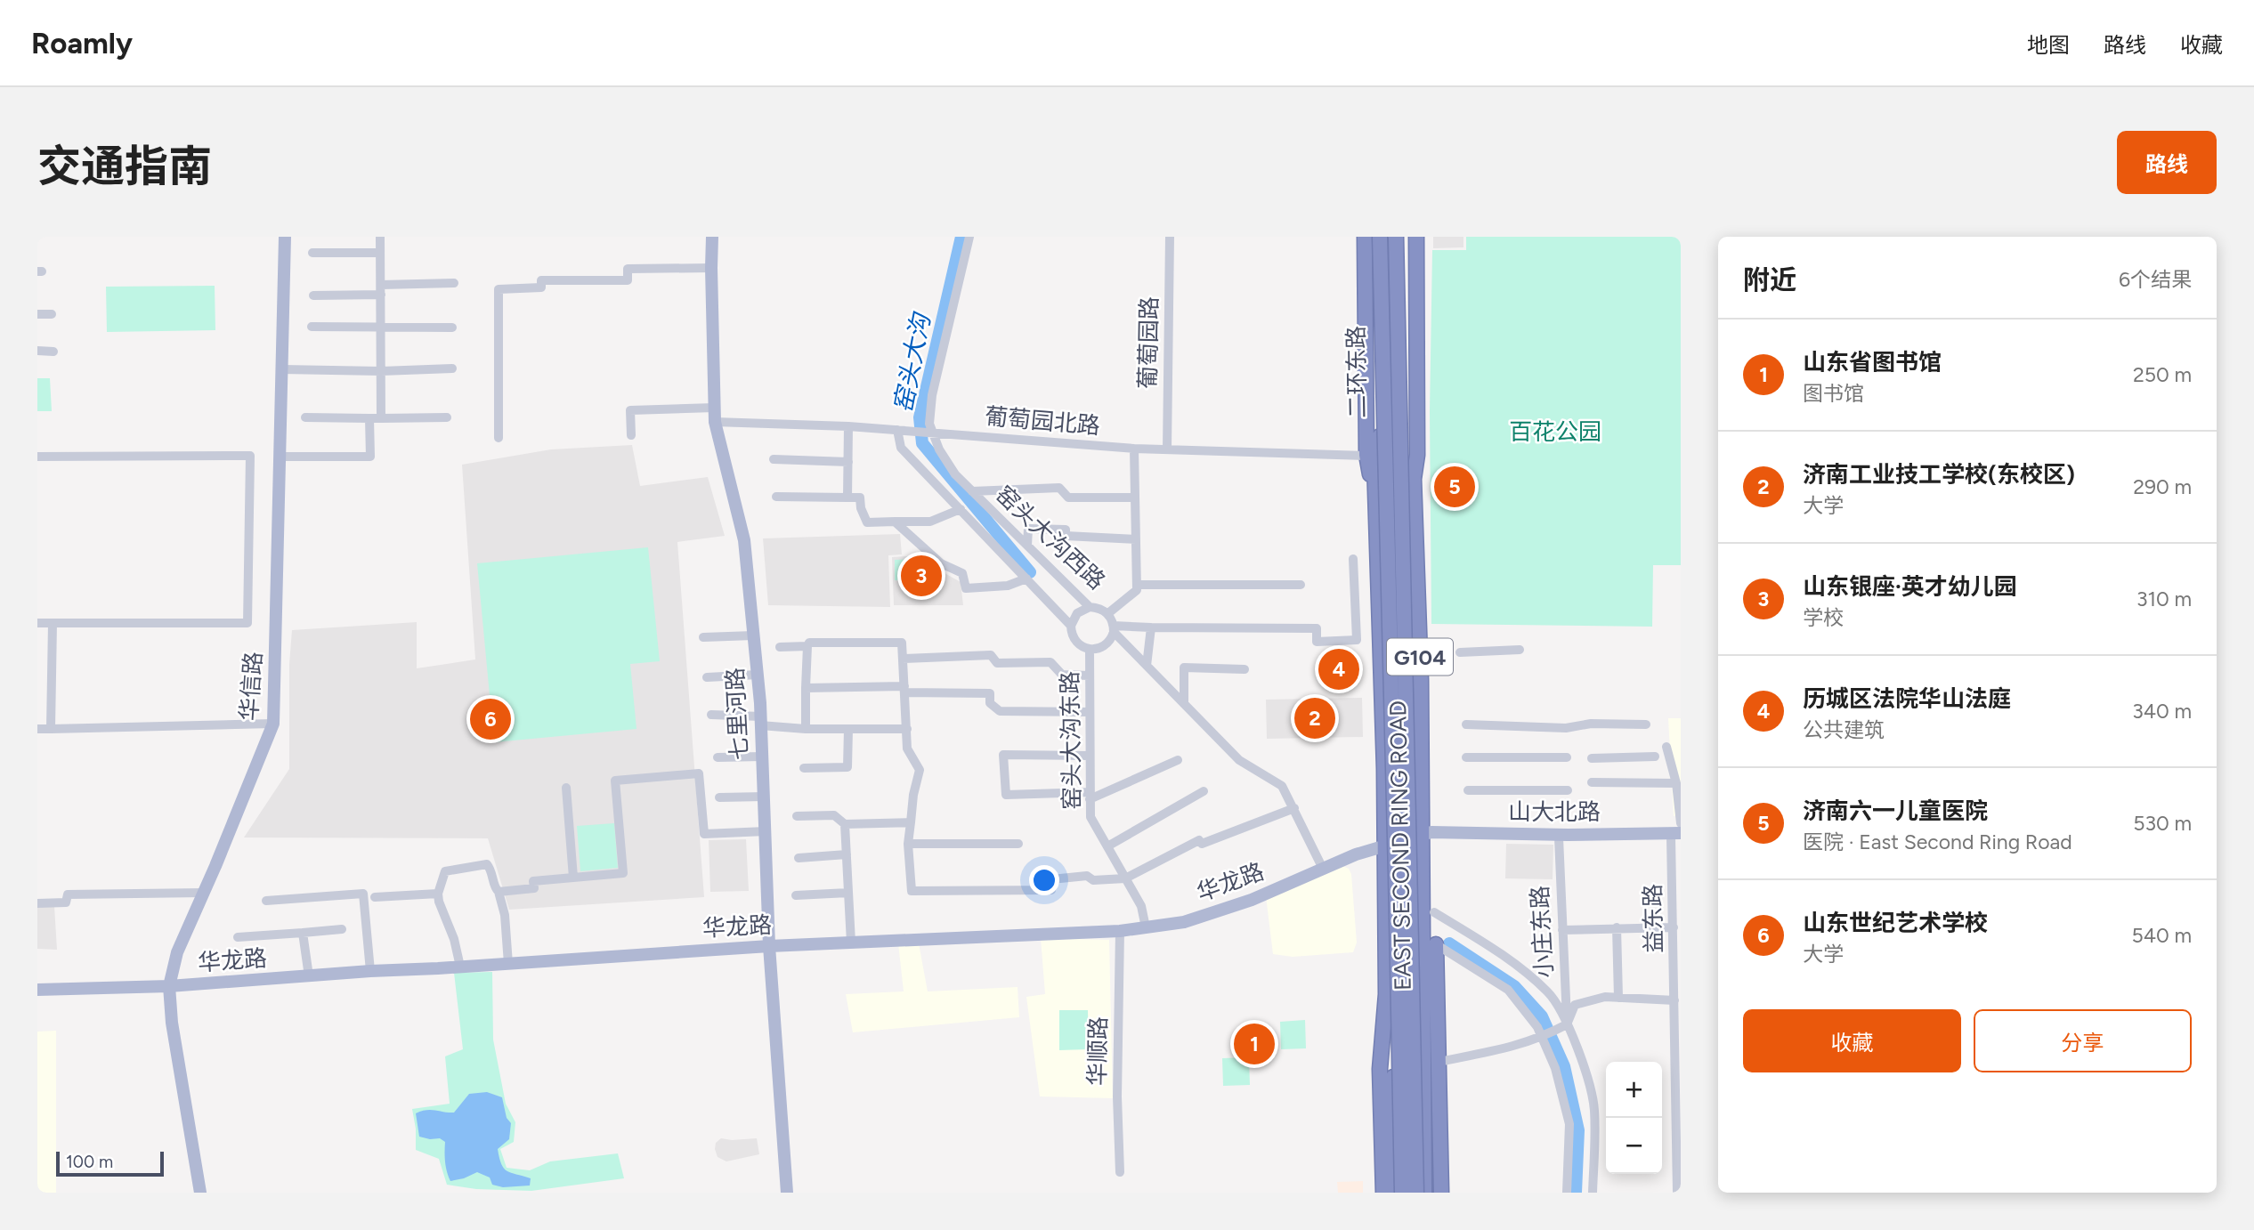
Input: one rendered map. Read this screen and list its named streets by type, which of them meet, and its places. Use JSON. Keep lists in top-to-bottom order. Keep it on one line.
{"streets":{"highway":["二环东路","G104","EAST SECOND RING ROAD"],"main road":["华信路","七里河路","山大北路","华龙路"],"street":["葡萄园路","葡萄园北路","窑头大沟西路","窑头大沟东路","益东路","小庄东路","华顺路"]},"crossings":[["葡萄园路","葡萄园北路"],["二环东路","葡萄园北路"],["二环东路","EAST SECOND RING ROAD"],["葡萄园北路","窑头大沟西路"],["葡萄园北路","七里河路"],["葡萄园北路","窑头大沟东路"],["窑头大沟西路","窑头大沟东路"],["窑头大沟西路","华龙路"],["华信路","华龙路"],["七里河路","华龙路"],["窑头大沟东路","华龙路"],["山大北路","EAST SECOND RING ROAD"],["山大北路","华龙路"],["山大北路","益东路"],["山大北路","小庄东路"],["EAST SECOND RING ROAD","华龙路"],["华龙路","华顺路"]],"water":["窑头大沟"],"parks":["百花公园"],"scale_bar":"100 m","page":{"header":"Roamly","nav":["地图","路线","收藏"],"title":"交通指南","buttons":["路线",["收藏","分享"]],"heading":["附近","6个结果"],"list":[{"mark":"1","name":"山东省图书馆","note":"图书馆","value":"250 m"},{"mark":"2","name":"济南工业技工学校(东校区)","note":"大学","value":"290 m"},{"mark":"3","name":"山东银座·英才幼儿园","note":"学校","value":"310 m"},{"mark":"4","name":"历城区法院华山法庭","note":"公共建筑","value":"340 m"},{"mark":"5","name":"济南六一儿童医院","note":"医院 · East Second Ring Road","value":"530 m"},{"mark":"6","name":"山东世纪艺术学校","note":"大学","value":"540 m"}],"pins":["5","3","4","2","6","1"],"map_buttons":["+","−"],"scale":"100 m"}}
